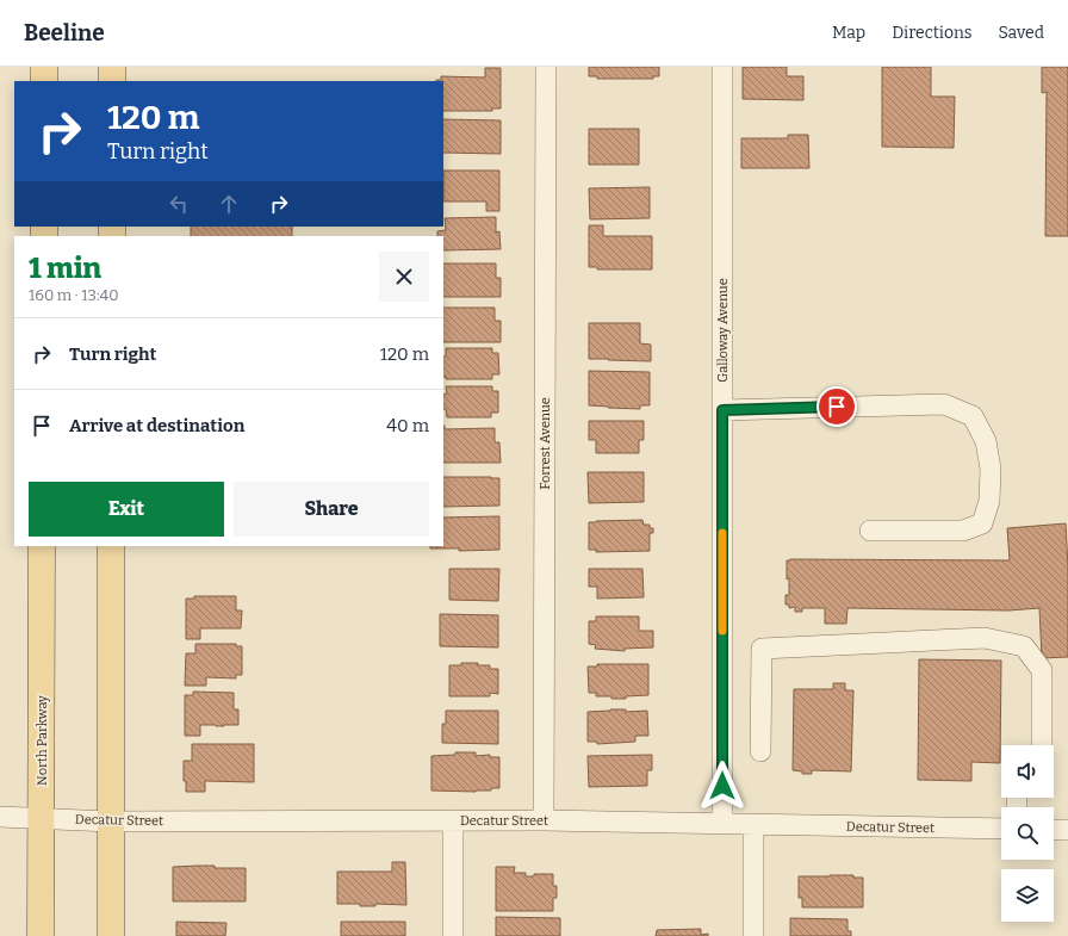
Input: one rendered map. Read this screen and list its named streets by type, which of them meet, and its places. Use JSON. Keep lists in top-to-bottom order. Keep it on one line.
{"streets":{"main road":["North Parkway"],"street":["Galloway Avenue","Forrest Avenue","Decatur Street"]},"crossings":[["Galloway Avenue","Decatur Street"],["Forrest Avenue","Decatur Street"],["North Parkway","Decatur Street"]],"page":{"header":"Beeline","nav":["Map","Directions","Saved"],"turn":["120 m","Turn right"],"heading":["1 min","160 m · 13:40"],"list":[{"name":"Turn right","value":"120 m"},{"name":"Arrive at destination","value":"40 m"}],"buttons":["Exit","Share"]}}
